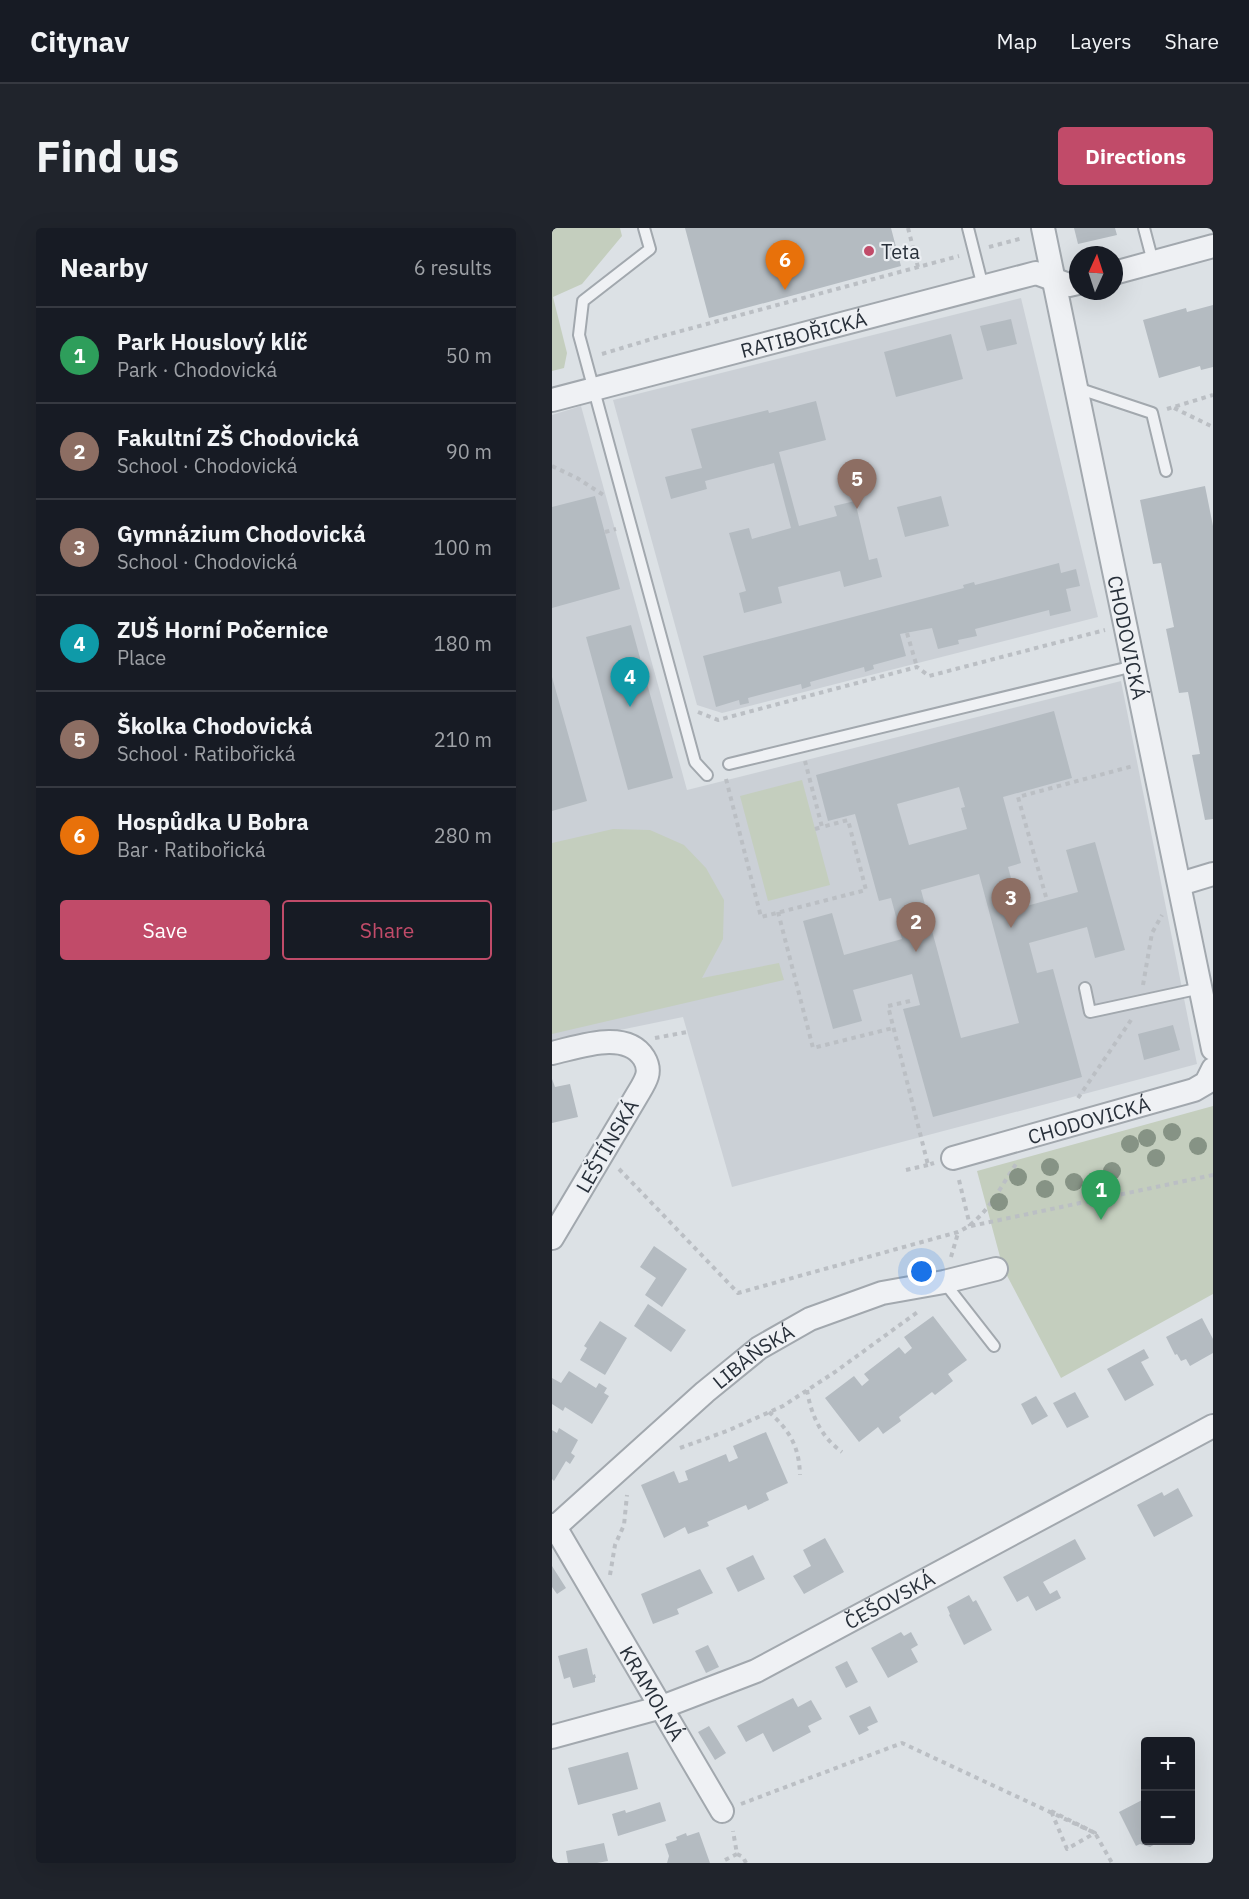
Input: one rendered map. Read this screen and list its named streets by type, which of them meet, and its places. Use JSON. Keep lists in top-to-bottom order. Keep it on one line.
{"streets":{"street":["RATIBOŘICKÁ","CHODOVICKÁ","LEŠTÍNSKÁ","LIBÁŇSKÁ","ČEŠOVSKÁ","KRAMOLNÁ"]},"crossings":[["RATIBOŘICKÁ","CHODOVICKÁ"],["LIBÁŇSKÁ","KRAMOLNÁ"],["ČEŠOVSKÁ","KRAMOLNÁ"]],"places":["Teta"],"north":"top","page":{"header":"Citynav","nav":["Map","Layers","Share"],"buttons":["Directions",["Save","Share"]],"title":"Find us","heading":["Nearby","6 results"],"pins":["6","5","4","3","2","1"],"list":[{"mark":"1","name":"Park Houslový klíč","note":"Park · Chodovická","value":"50 m"},{"mark":"2","name":"Fakultní ZŠ Chodovická","note":"School · Chodovická","value":"90 m"},{"mark":"3","name":"Gymnázium Chodovická","note":"School · Chodovická","value":"100 m"},{"mark":"4","name":"ZUŠ Horní Počernice","note":"Place","value":"180 m"},{"mark":"5","name":"Školka Chodovická","note":"School · Ratibořická","value":"210 m"},{"mark":"6","name":"Hospůdka U Bobra","note":"Bar · Ratibořická","value":"280 m"}],"map_buttons":["+","−"]}}
